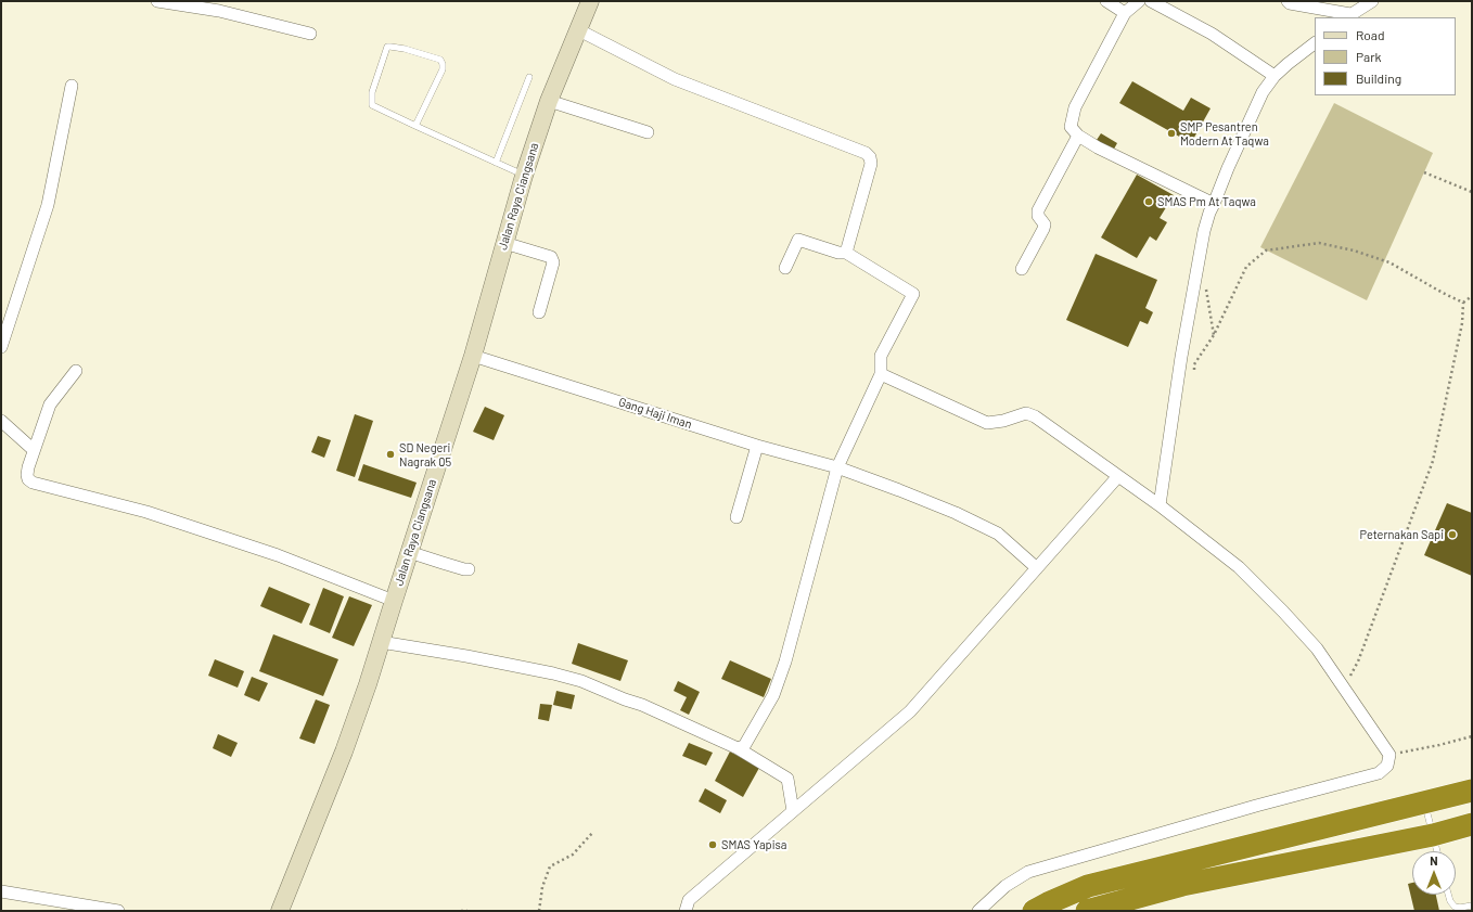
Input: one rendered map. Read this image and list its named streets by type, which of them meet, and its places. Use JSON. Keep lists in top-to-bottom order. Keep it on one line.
{"streets":{"main road":["Jalan Raya Ciangsana"],"street":["Gang Haji Iman"]},"crossings":[["Jalan Raya Ciangsana","Gang Haji Iman"]],"places":["SMP Pesantren Modern At Taqwa","SMAS Pm At Taqwa","SD Negeri Nagrak 05","Peternakan Sapi","SMAS Yapisa"],"legend":["Road","Park","Building"],"north":"top"}
